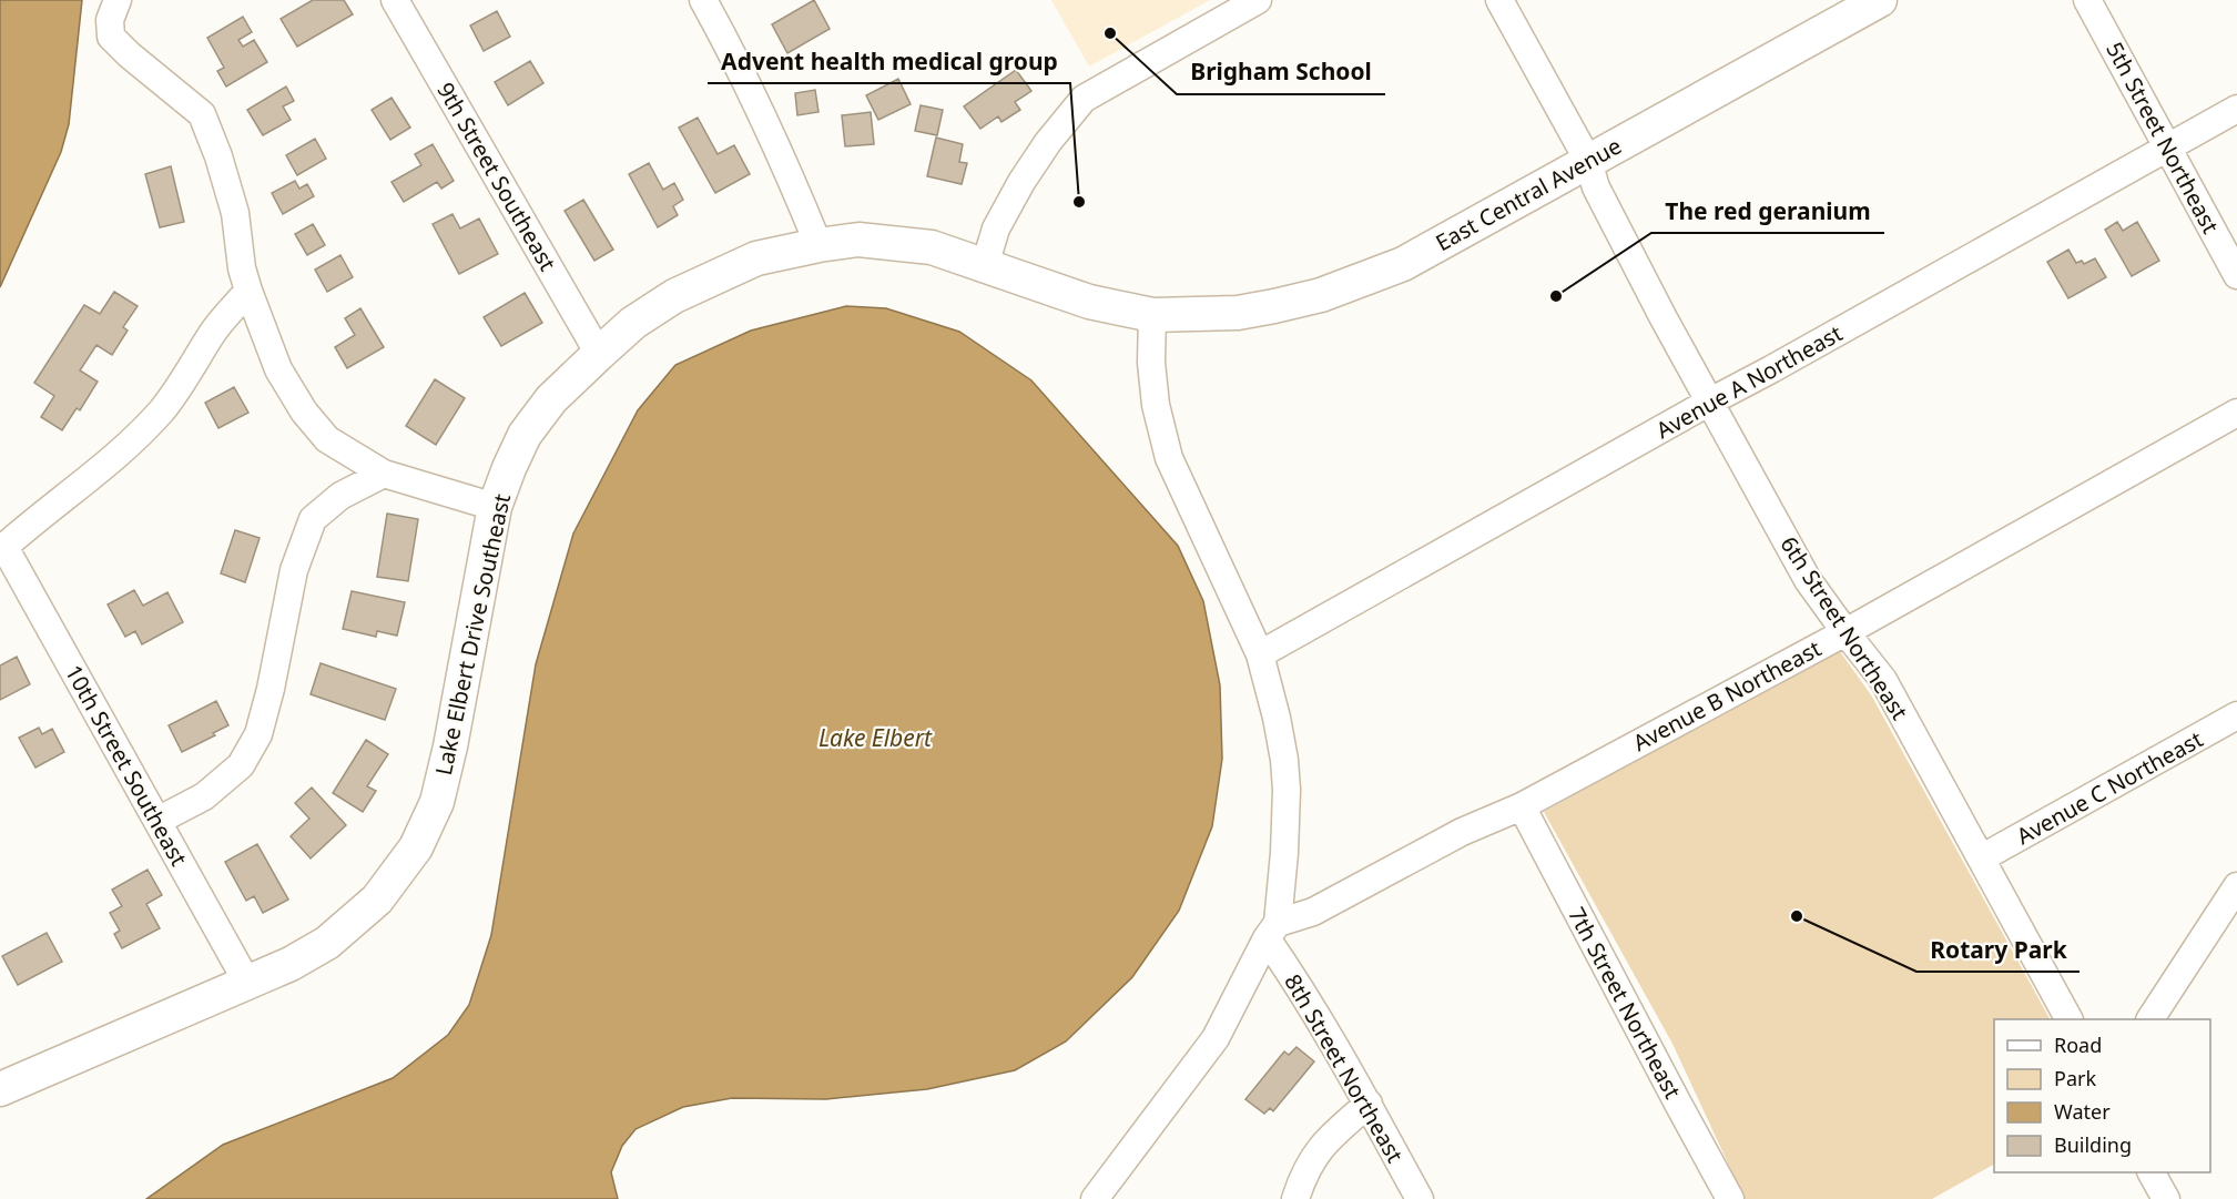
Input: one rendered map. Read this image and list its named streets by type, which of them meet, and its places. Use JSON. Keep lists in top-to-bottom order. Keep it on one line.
{"streets":{"main road":["East Central Avenue","Lake Elbert Drive Southeast"],"street":["5th Street Northeast","9th Street Southeast","Avenue A Northeast","6th Street Northeast","Avenue B Northeast","10th Street Southeast","Avenue C Northeast","7th Street Northeast","8th Street Northeast"]},"crossings":[["5th Street Northeast","Avenue A Northeast"],["9th Street Southeast","Lake Elbert Drive Southeast"],["East Central Avenue","6th Street Northeast"],["East Central Avenue","Lake Elbert Drive Southeast"],["Avenue A Northeast","6th Street Northeast"],["6th Street Northeast","Avenue B Northeast"],["6th Street Northeast","Avenue C Northeast"],["Lake Elbert Drive Southeast","10th Street Southeast"],["Avenue B Northeast","7th Street Northeast"],["Avenue B Northeast","8th Street Northeast"]],"water":["Lake Elbert"],"places":["Brigham School","Advent health medical group","The red geranium","Rotary Park"],"legend":["Road","Park","Water","Building"]}
